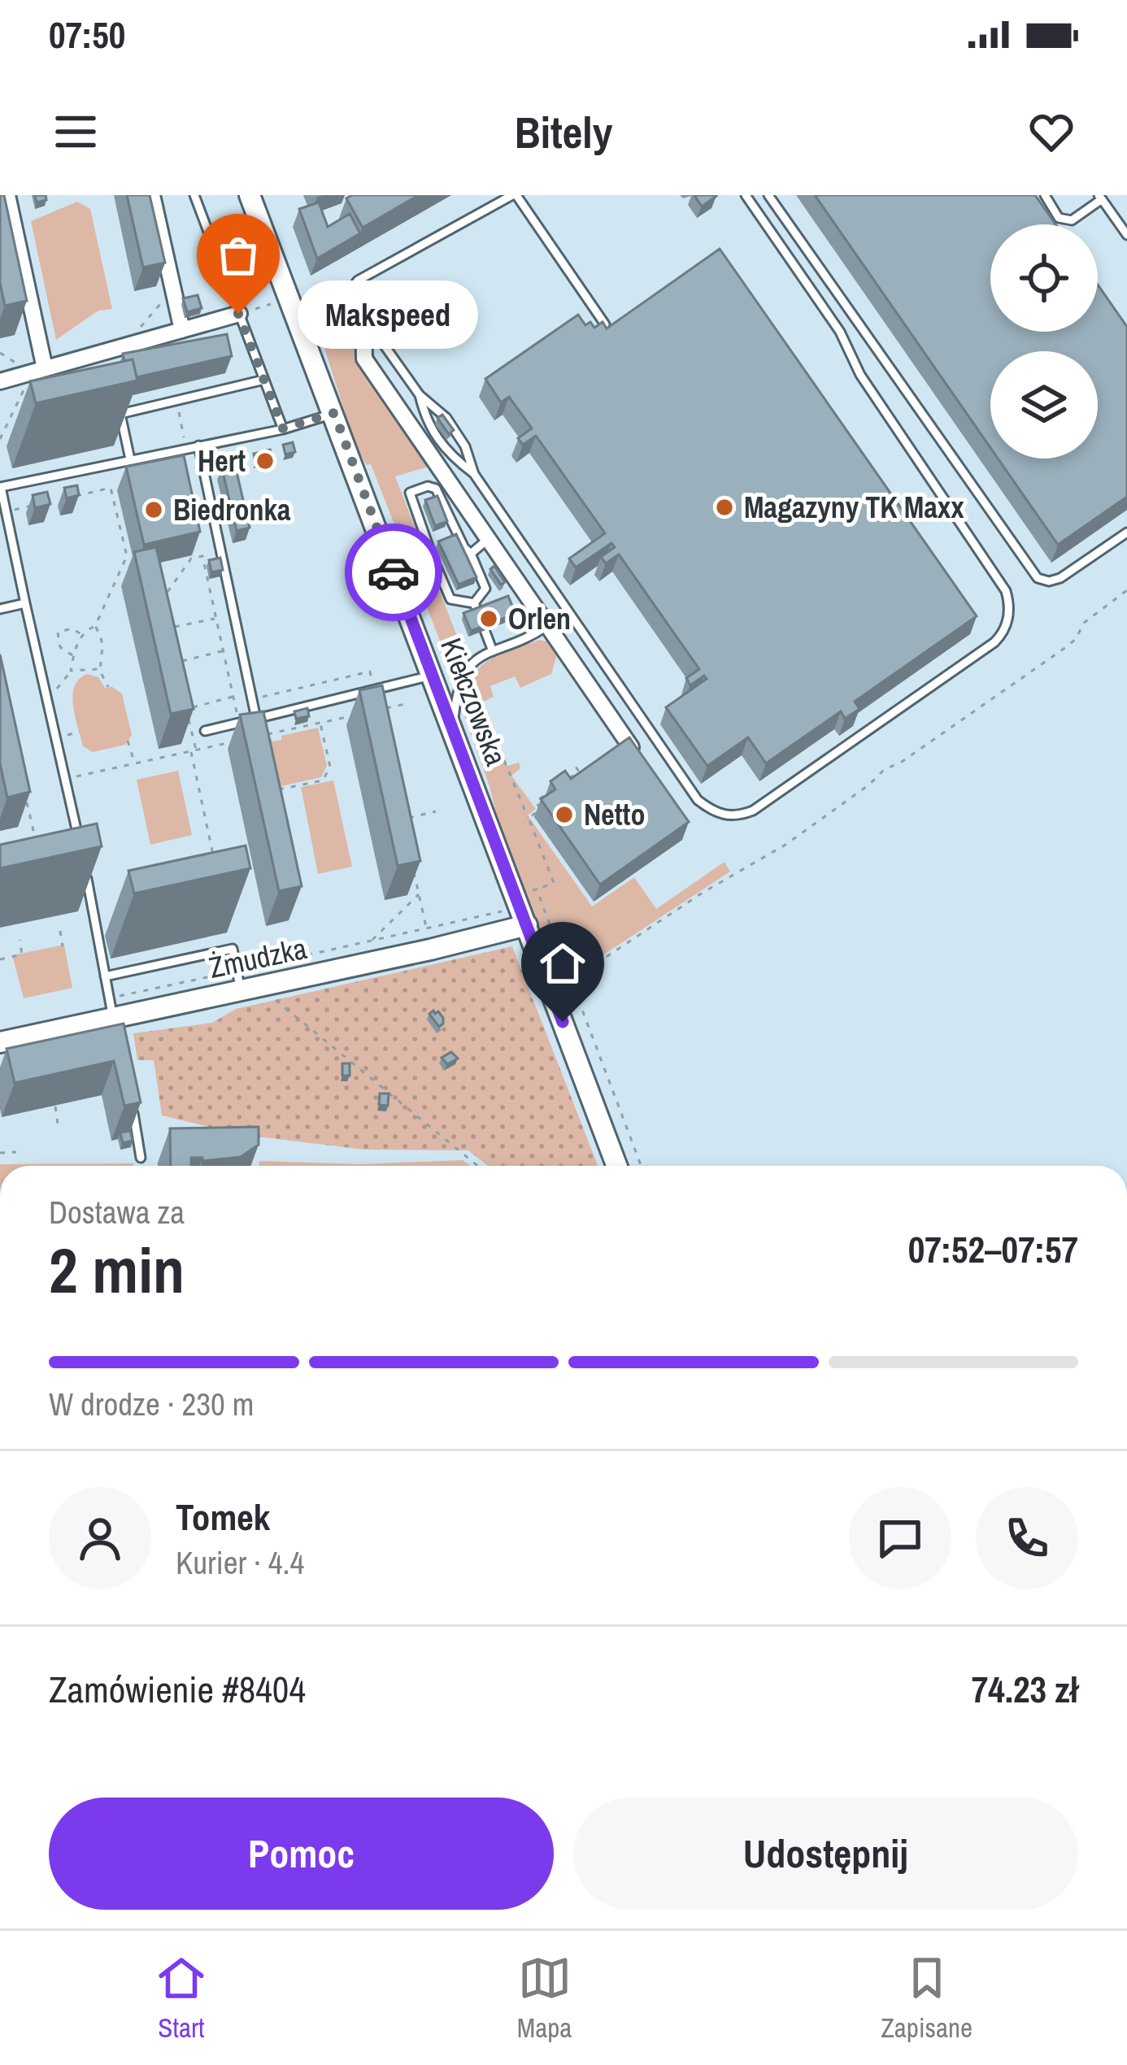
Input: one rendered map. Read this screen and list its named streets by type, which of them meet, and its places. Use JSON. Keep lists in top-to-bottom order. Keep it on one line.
{"streets":{"street":["Kiełczowska","Żmudzka"]},"crossings":[["Kiełczowska","Żmudzka"]],"places":["Makspeed","Hert","Magazyny TK Maxx","Biedronka","Orlen","Netto"],"page":{"status":"07:50","header":"Bitely","bubble":"Makspeed","heading":["2 min","Dostawa za","07:52–07:57"],"panel":["Tomek","Kurier · 4.4","Zamówienie #8404","74.23 zł"],"bar":"W drodze · 230 m","buttons":["Pomoc","Udostępnij"],"tabs":["Start","Mapa","Zapisane"]}}
